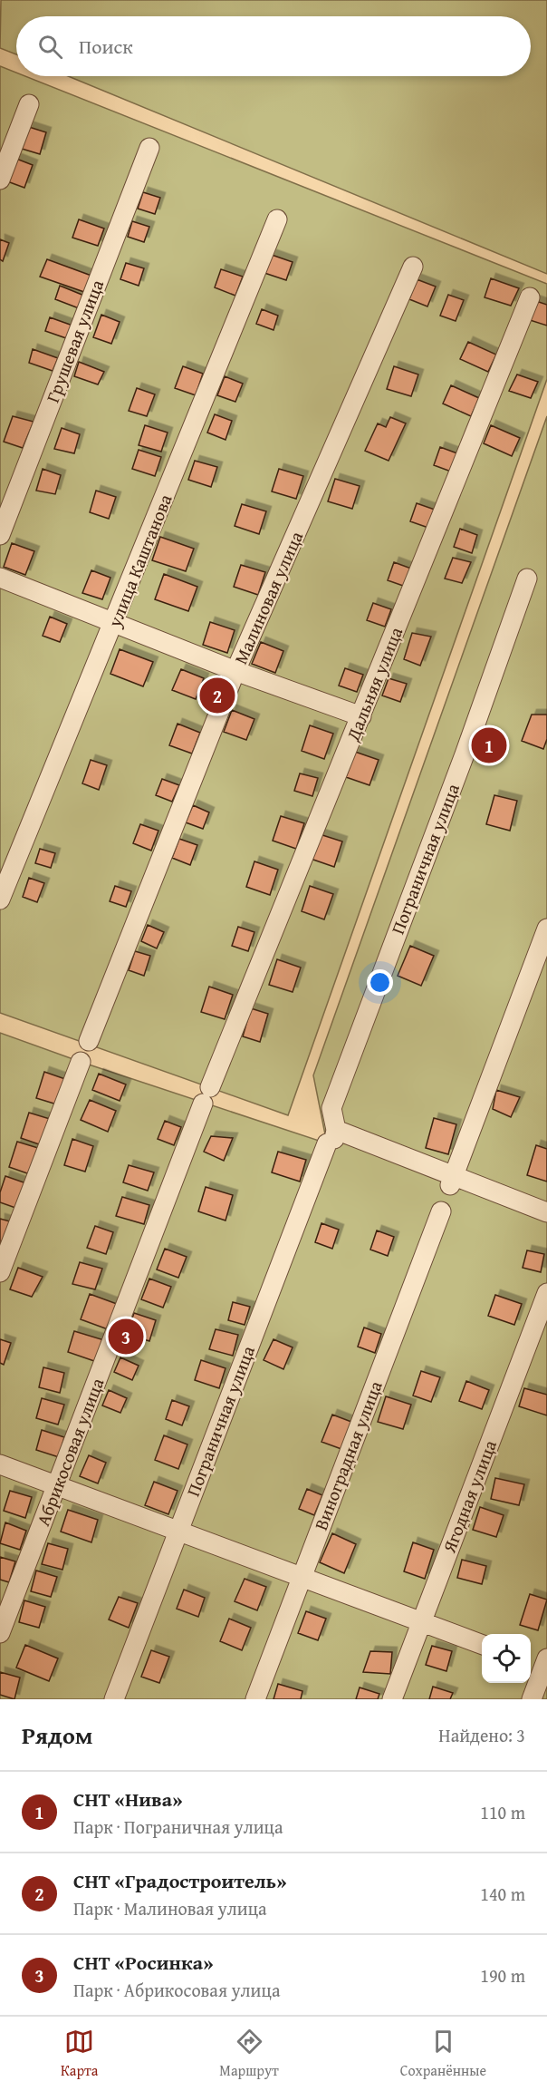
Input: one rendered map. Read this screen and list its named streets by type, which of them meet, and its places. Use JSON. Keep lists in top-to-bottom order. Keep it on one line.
{"streets":{"street":["Грушевая улица","улица Каштанова","Малиновая улица","Дальняя улица","Пограничная улица","Абрикосовая улица","Виноградная улица","Ягодная улица"]},"crossings":[["Дальняя улица","Абрикосовая улица"]],"page":{"search":"Поиск","pins":["2","1","3"],"heading":["Рядом","Найдено: 3"],"list":[{"mark":"1","name":"СНТ «Нива»","note":"Парк · Пограничная улица","value":"110 m"},{"mark":"2","name":"СНТ «Градостроитель»","note":"Парк · Малиновая улица","value":"140 m"},{"mark":"3","name":"СНТ «Росинка»","note":"Парк · Абрикосовая улица","value":"190 m"}],"nav":["Карта","Маршрут","Сохранённые"]}}
